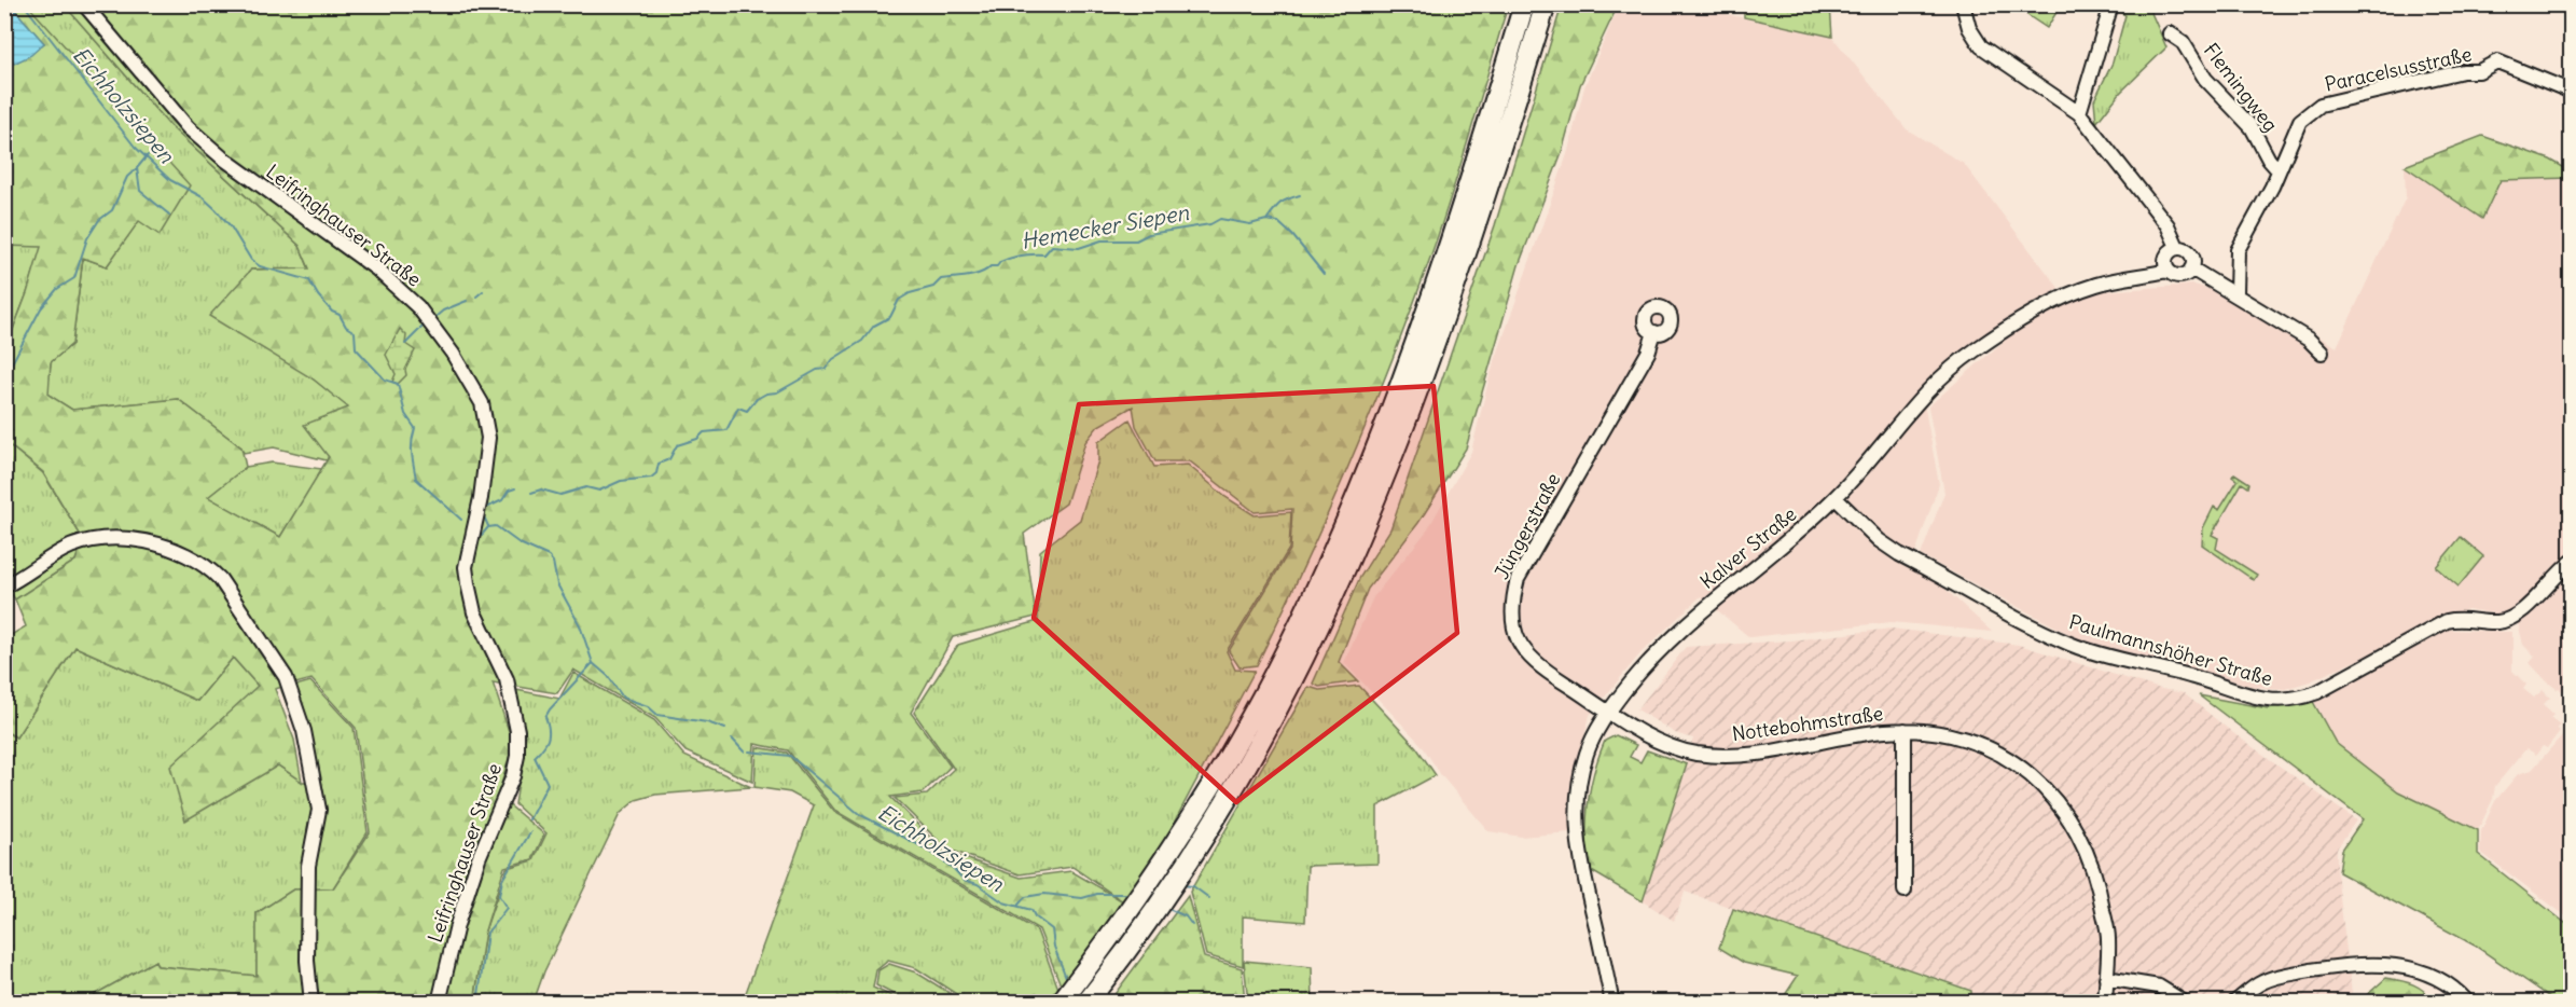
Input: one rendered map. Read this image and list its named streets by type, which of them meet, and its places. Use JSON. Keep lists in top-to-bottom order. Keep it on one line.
{"streets":{"street":["Paracelsusstraße","Flemingweg","Leifringhauser Straße","Jüngerstraße","Kalver Straße","Paulmannshöher Straße","Nottebohmstraße"]},"crossings":[["Paracelsusstraße","Flemingweg"],["Jüngerstraße","Kalver Straße"],["Jüngerstraße","Nottebohmstraße"],["Kalver Straße","Paulmannshöher Straße"],["Kalver Straße","Nottebohmstraße"]],"water":["Eichholzsiepen","Hemecker Siepen"]}
